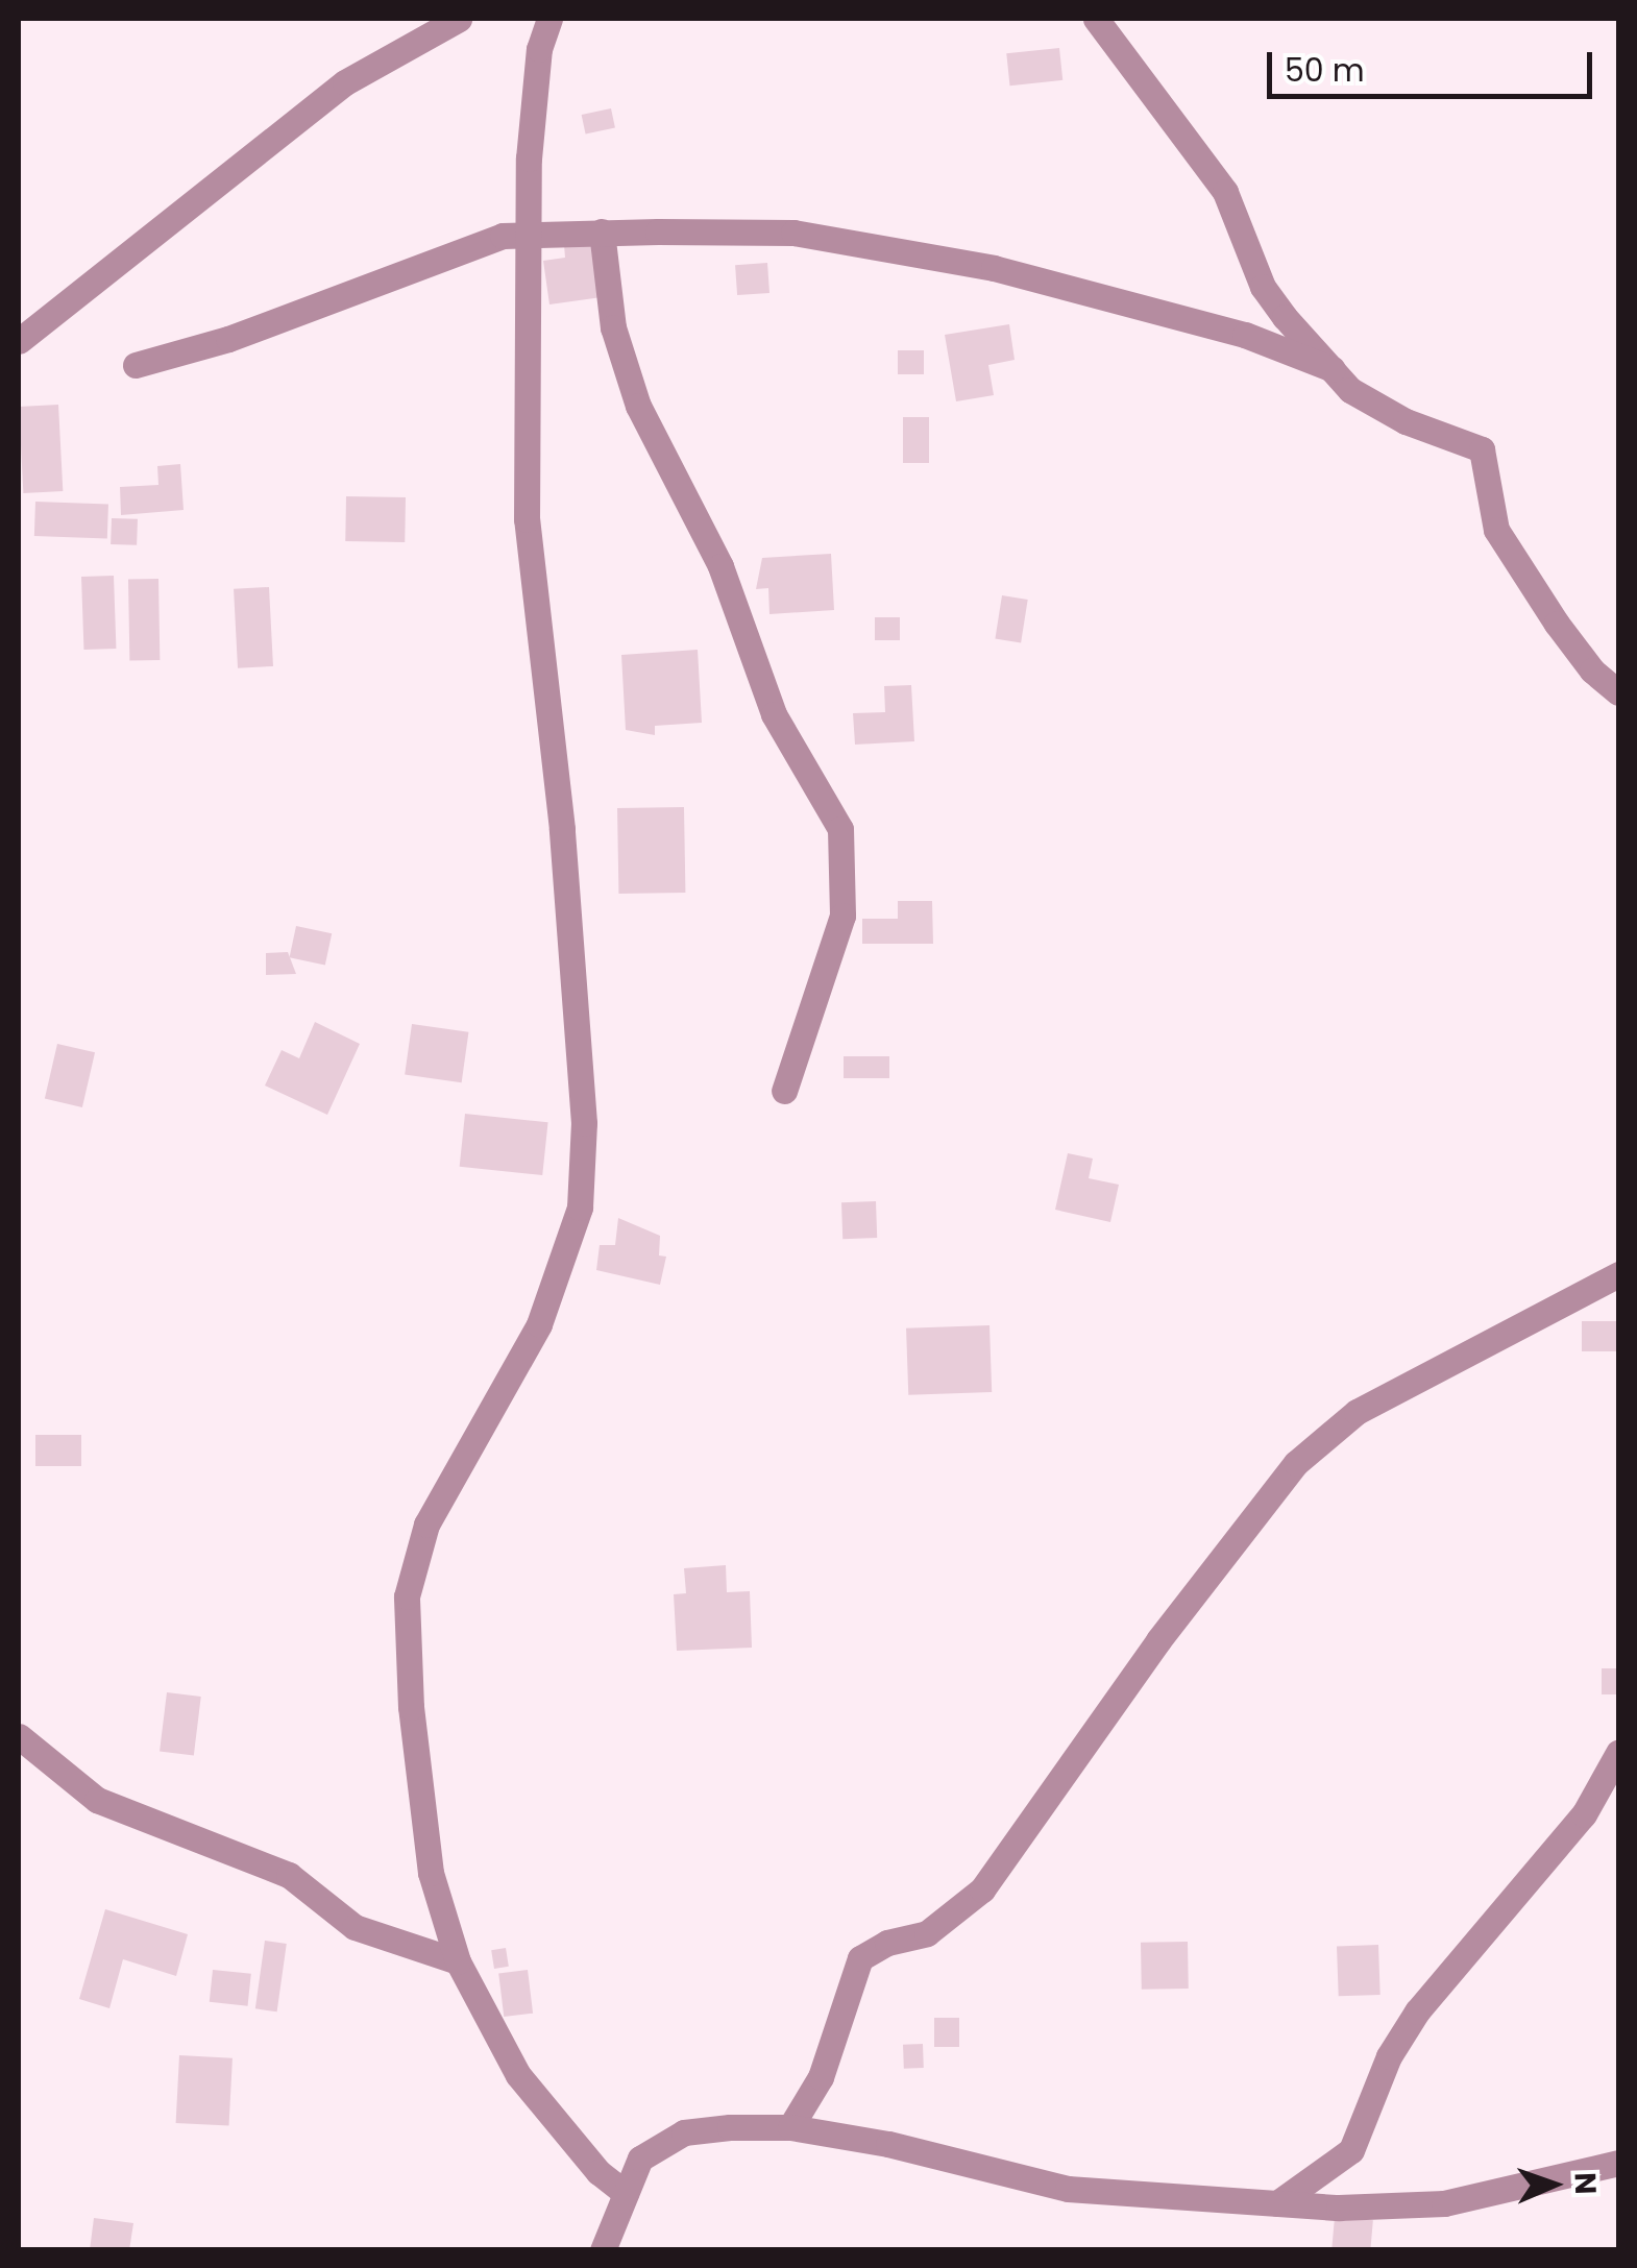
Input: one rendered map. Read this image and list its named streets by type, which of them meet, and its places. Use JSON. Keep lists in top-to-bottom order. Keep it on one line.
{"scale_bar":"50 m","north":"right"}
